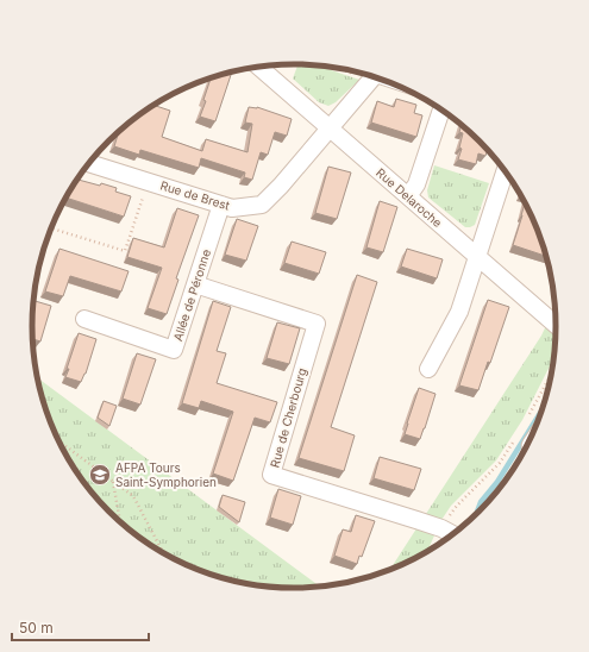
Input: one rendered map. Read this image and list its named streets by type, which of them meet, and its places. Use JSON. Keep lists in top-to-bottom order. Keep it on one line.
{"streets":{"street":["Rue de Brest","Rue Delaroche","Allée de Péronne","Rue de Cherbourg"]},"crossings":[["Rue de Brest","Rue Delaroche"],["Rue de Brest","Allée de Péronne"],["Allée de Péronne","Rue de Cherbourg"]],"places":{"school or university":["AFPA Tours Saint-Symphorien"]},"scale_bar":"50 m"}
